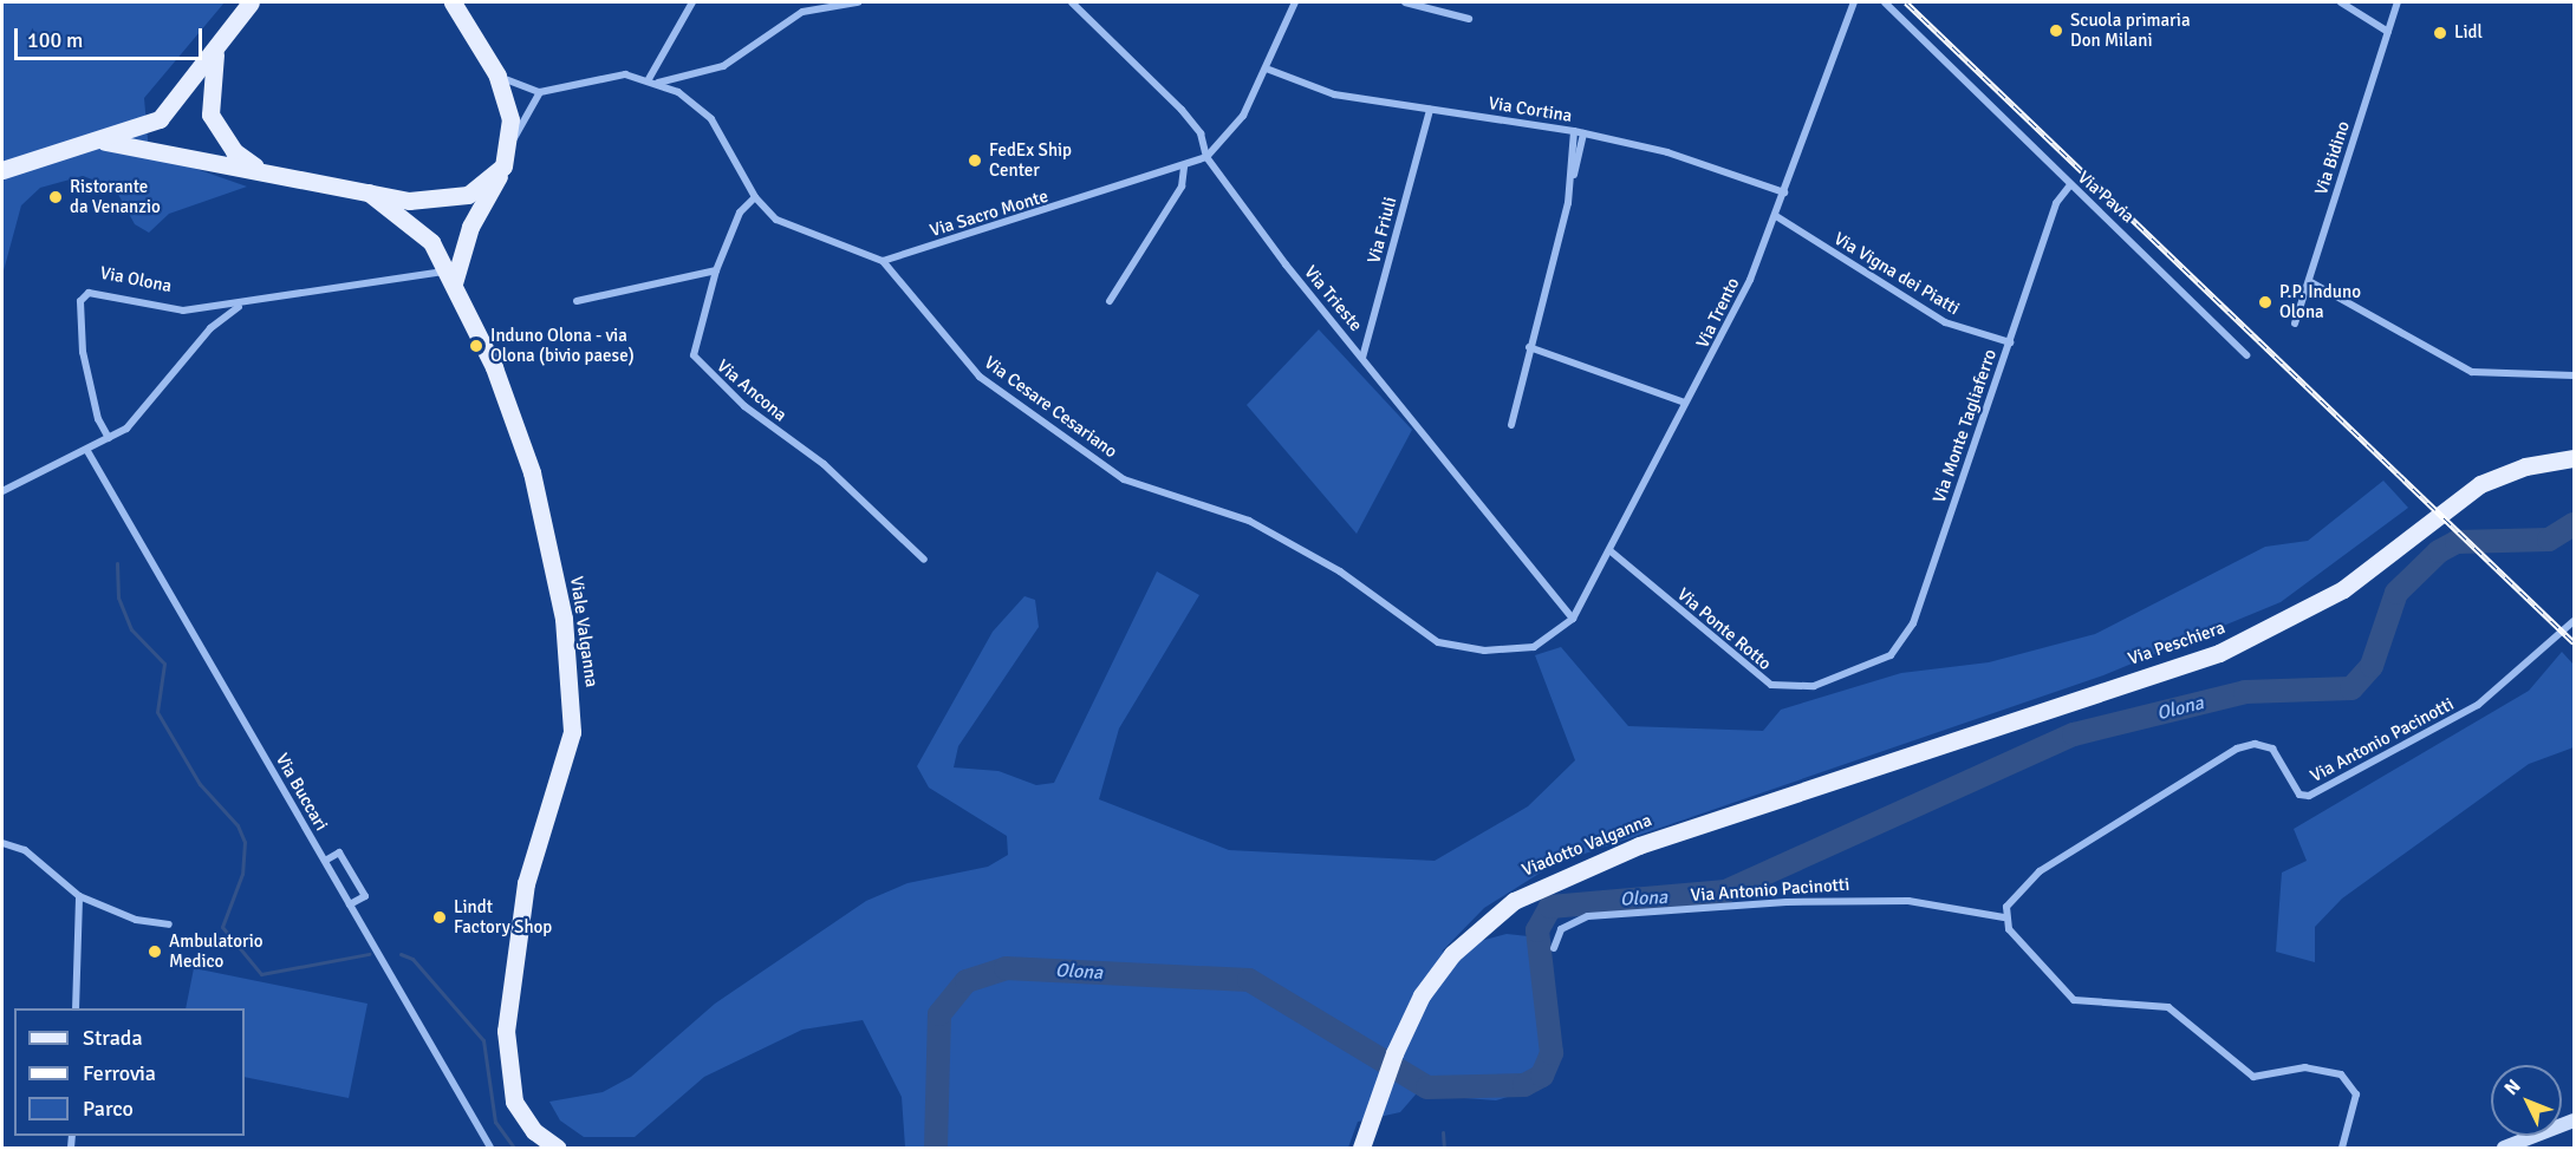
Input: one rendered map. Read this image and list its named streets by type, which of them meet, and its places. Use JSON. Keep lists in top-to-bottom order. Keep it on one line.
{"streets":{"main road":["Viale Valganna","Via Peschiera","Viadotto Valganna"],"street":["Via Cortina","Via Bidino","Via Pavia","Via Sacro Monte","Via Friuli","Via Vigna dei Piatti","Via Olona","Via Trieste","Via Trento","Via Ancona","Via Cesare Cesariano","Via Monte Tagliaferro","Via Ponte Rotto","Via Antonio Pacinotti","Via Buccari"]},"crossings":[["Via Cortina","Via Sacro Monte"],["Via Cortina","Via Friuli"],["Via Cortina","Via Trento"],["Via Pavia","Via Monte Tagliaferro"],["Via Sacro Monte","Via Trieste"],["Via Sacro Monte","Via Cesare Cesariano"],["Via Friuli","Via Trieste"],["Via Vigna dei Piatti","Via Trento"],["Via Vigna dei Piatti","Via Monte Tagliaferro"],["Via Olona","Viale Valganna"],["Via Olona","Via Buccari"],["Via Trieste","Via Trento"],["Via Trieste","Via Cesare Cesariano"],["Via Trento","Via Cesare Cesariano"],["Via Trento","Via Ponte Rotto"],["Via Ancona","Via Cesare Cesariano"],["Via Monte Tagliaferro","Via Ponte Rotto"],["Via Peschiera","Viadotto Valganna"]],"water":["Olona"],"places":["Scuola primaria Don Milani","Lidl","FedEx Ship Center","Ristorante da Venanzio","P.P. Induno Olona","Induno Olona - via Olona (bivio paese)","Lindt Factory Shop","Ambulatorio Medico"],"legend":["Strada","Ferrovia","Parco"],"scale_bar":"100 m","north":"top left"}
